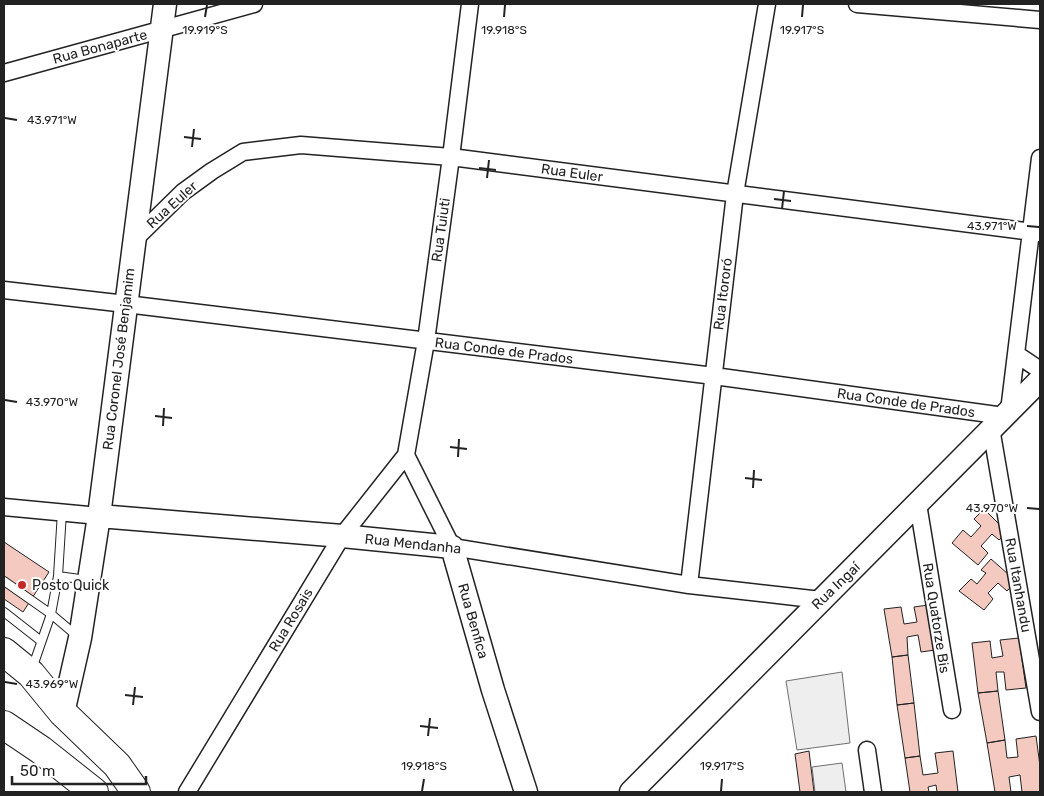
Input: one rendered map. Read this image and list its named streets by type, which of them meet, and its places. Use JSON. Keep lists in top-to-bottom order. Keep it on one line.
{"streets":{"street":["Rua Bonaparte","Rua Euler","Rua Tuiuti","Rua Itororó","Rua Conde de Prados","Rua Coronel José Benjamim","Rua Mendanha","Rua Itanhandu","Rua Ingaí","Rua Quatorze Bis","Rua Rosais","Rua Benfica"]},"crossings":[["Rua Bonaparte","Rua Coronel José Benjamim"],["Rua Euler","Rua Tuiuti"],["Rua Euler","Rua Itororó"],["Rua Euler","Rua Coronel José Benjamim"],["Rua Euler","Rua Itanhandu"],["Rua Tuiuti","Rua Conde de Prados"],["Rua Tuiuti","Rua Rosais"],["Rua Tuiuti","Rua Benfica"],["Rua Itororó","Rua Conde de Prados"],["Rua Itororó","Rua Mendanha"],["Rua Conde de Prados","Rua Coronel José Benjamim"],["Rua Conde de Prados","Rua Itanhandu"],["Rua Conde de Prados","Rua Ingaí"],["Rua Coronel José Benjamim","Rua Mendanha"],["Rua Mendanha","Rua Ingaí"],["Rua Mendanha","Rua Rosais"],["Rua Mendanha","Rua Benfica"],["Rua Itanhandu","Rua Ingaí"],["Rua Ingaí","Rua Quatorze Bis"],["Rua Rosais","Rua Benfica"]],"places":["Posto Quick"],"scale_bar":"50 m","coordinates":["19.919°S","19.918°S","19.917°S","43.971°W","43.970°W","43.969°W"]}
